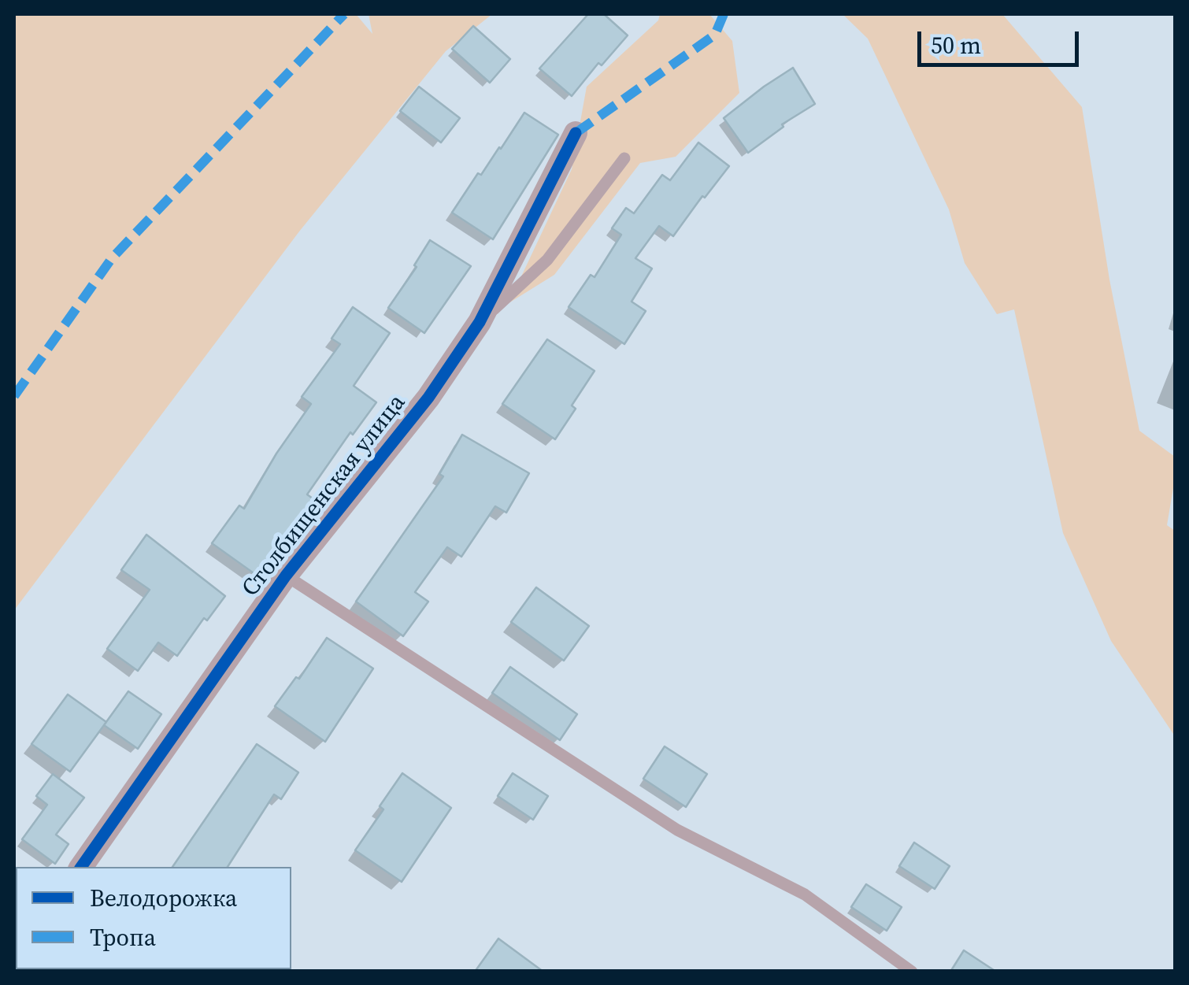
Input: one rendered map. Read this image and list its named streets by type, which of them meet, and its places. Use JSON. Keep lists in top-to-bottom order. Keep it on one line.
{"streets":{"street":["Столбищенская улица"]},"legend":["Велодорожка","Тропа"],"scale_bar":"50 m"}
